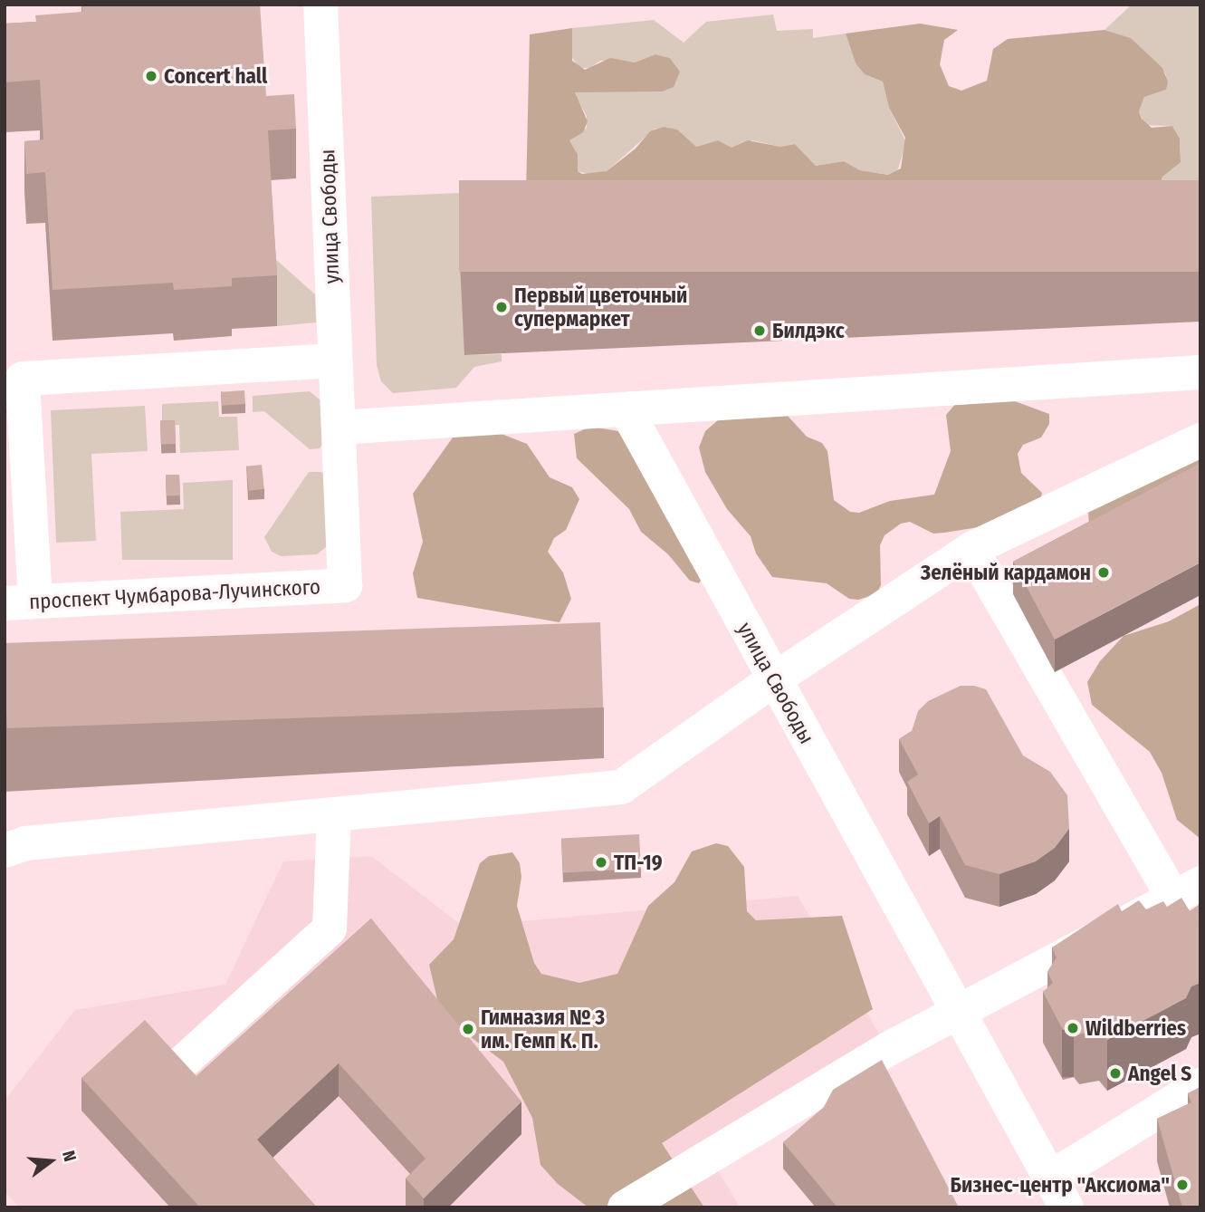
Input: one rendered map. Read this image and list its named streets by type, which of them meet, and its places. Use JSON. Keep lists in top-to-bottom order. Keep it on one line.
{"streets":{"street":["улица Свободы","проспект Чумбарова-Лучинского"]},"crossings":[["улица Свободы","проспект Чумбарова-Лучинского"]],"places":["Concert hall","Первый цветочный супермаркет","Билдэкс","Зелёный кардамон","ТП-19","Wildberries","Гимназия № 3 им. Гемп К. П.","Angel S","Бизнес-центр \"Аксиома\""],"north":"right"}
